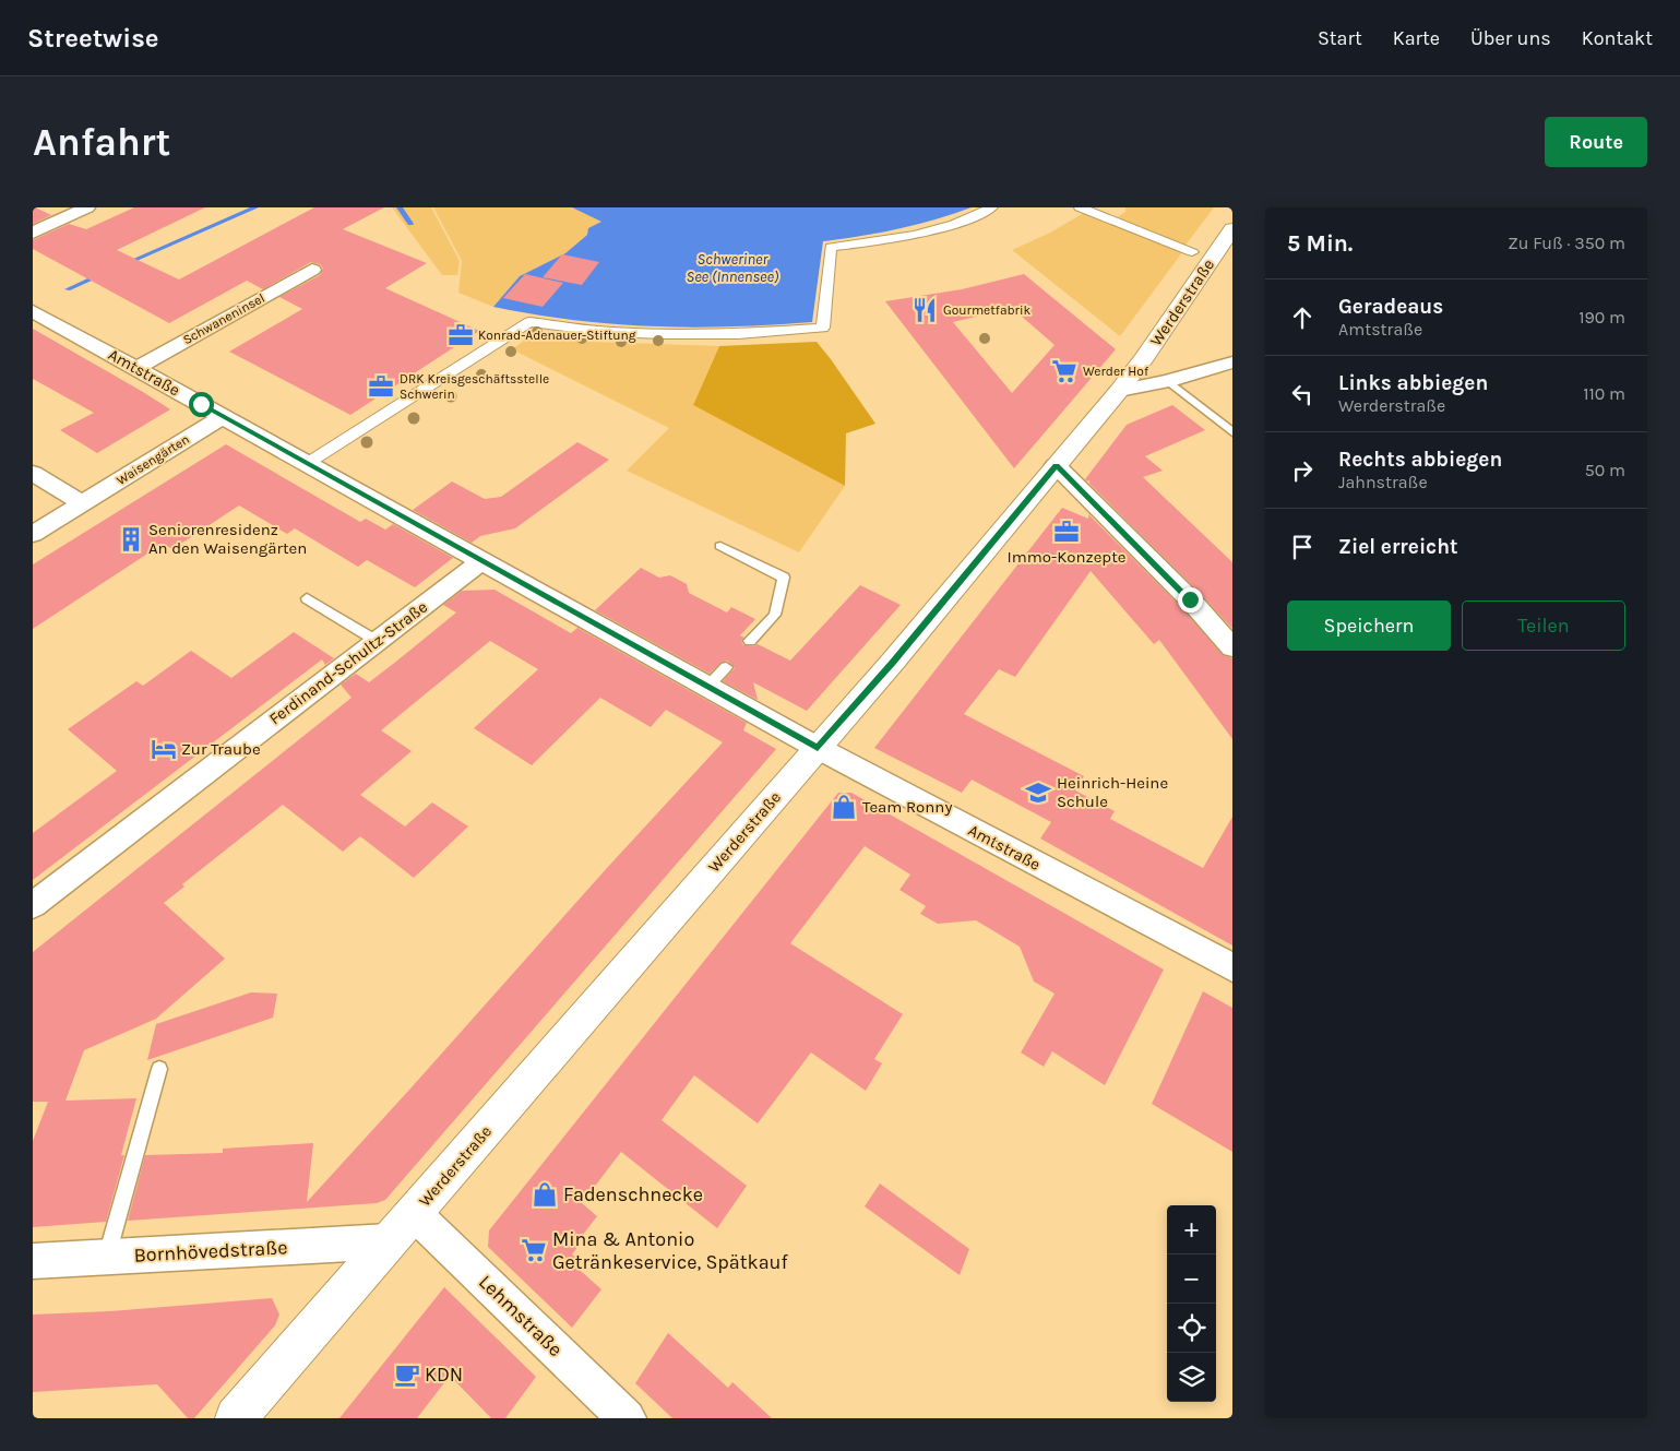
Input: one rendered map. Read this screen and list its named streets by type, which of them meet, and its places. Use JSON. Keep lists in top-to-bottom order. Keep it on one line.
{"streets":{"street":["Werderstraße","Schwaneninsel","Amtstraße","Waisengärten","Ferdinand-Schultz-Straße","Bornhövedstraße","Lehmstraße"]},"crossings":[["Werderstraße","Amtstraße"],["Werderstraße","Bornhövedstraße"],["Werderstraße","Lehmstraße"],["Schwaneninsel","Amtstraße"],["Amtstraße","Waisengärten"],["Amtstraße","Ferdinand-Schultz-Straße"]],"water":["Schweriner See (Innensee)"],"places":{"restaurant":["Gourmetfabrik"],"office":["Konrad-Adenauer-Stiftung","DRK Kreisgeschäftsstelle Schwerin","Immo-Konzepte"],"supermarket":["Werder Hof","Mina & Antonio Getränkeservice, Spätkauf"],"building":["Seniorenresidenz An den Waisengärten"],"hotel":["Zur Traube"],"school or university":["Heinrich-Heine Schule"],"shop":["Team Ronny","Fadenschnecke"],"cafe":["KDN"]},"page":{"header":"Streetwise","nav":["Start","Karte","Über uns","Kontakt"],"buttons":["Route",["Speichern","Teilen"]],"title":"Anfahrt","heading":["5 Min.","Zu Fuß · 350 m"],"list":[["Geradeaus","Amtstraße","190 m"],["Links abbiegen","Werderstraße","110 m"],["Rechts abbiegen","Jahnstraße","50 m"],"Ziel erreicht"],"map_buttons":["+","−"]}}
